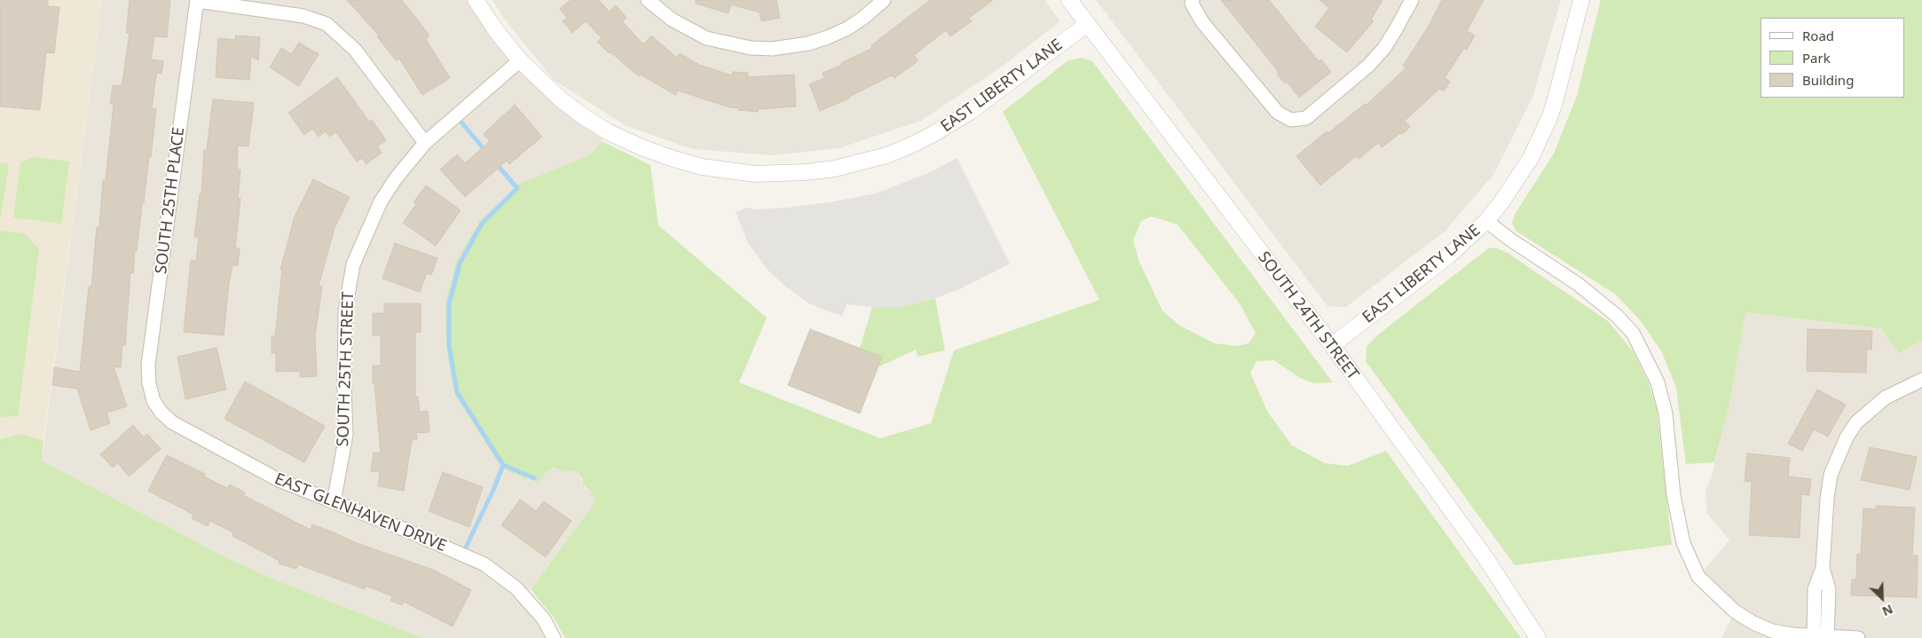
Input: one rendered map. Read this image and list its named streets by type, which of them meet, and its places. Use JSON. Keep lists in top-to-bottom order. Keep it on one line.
{"streets":{"street":["EAST LIBERTY LANE","SOUTH 25TH PLACE","SOUTH 24TH STREET","SOUTH 25TH STREET","EAST GLENHAVEN DRIVE"]},"crossings":[["EAST LIBERTY LANE","SOUTH 24TH STREET"],["EAST LIBERTY LANE","SOUTH 25TH STREET"],["SOUTH 25TH PLACE","EAST GLENHAVEN DRIVE"],["SOUTH 25TH STREET","EAST GLENHAVEN DRIVE"]],"legend":["Road","Park","Building"],"north":"bottom right"}
